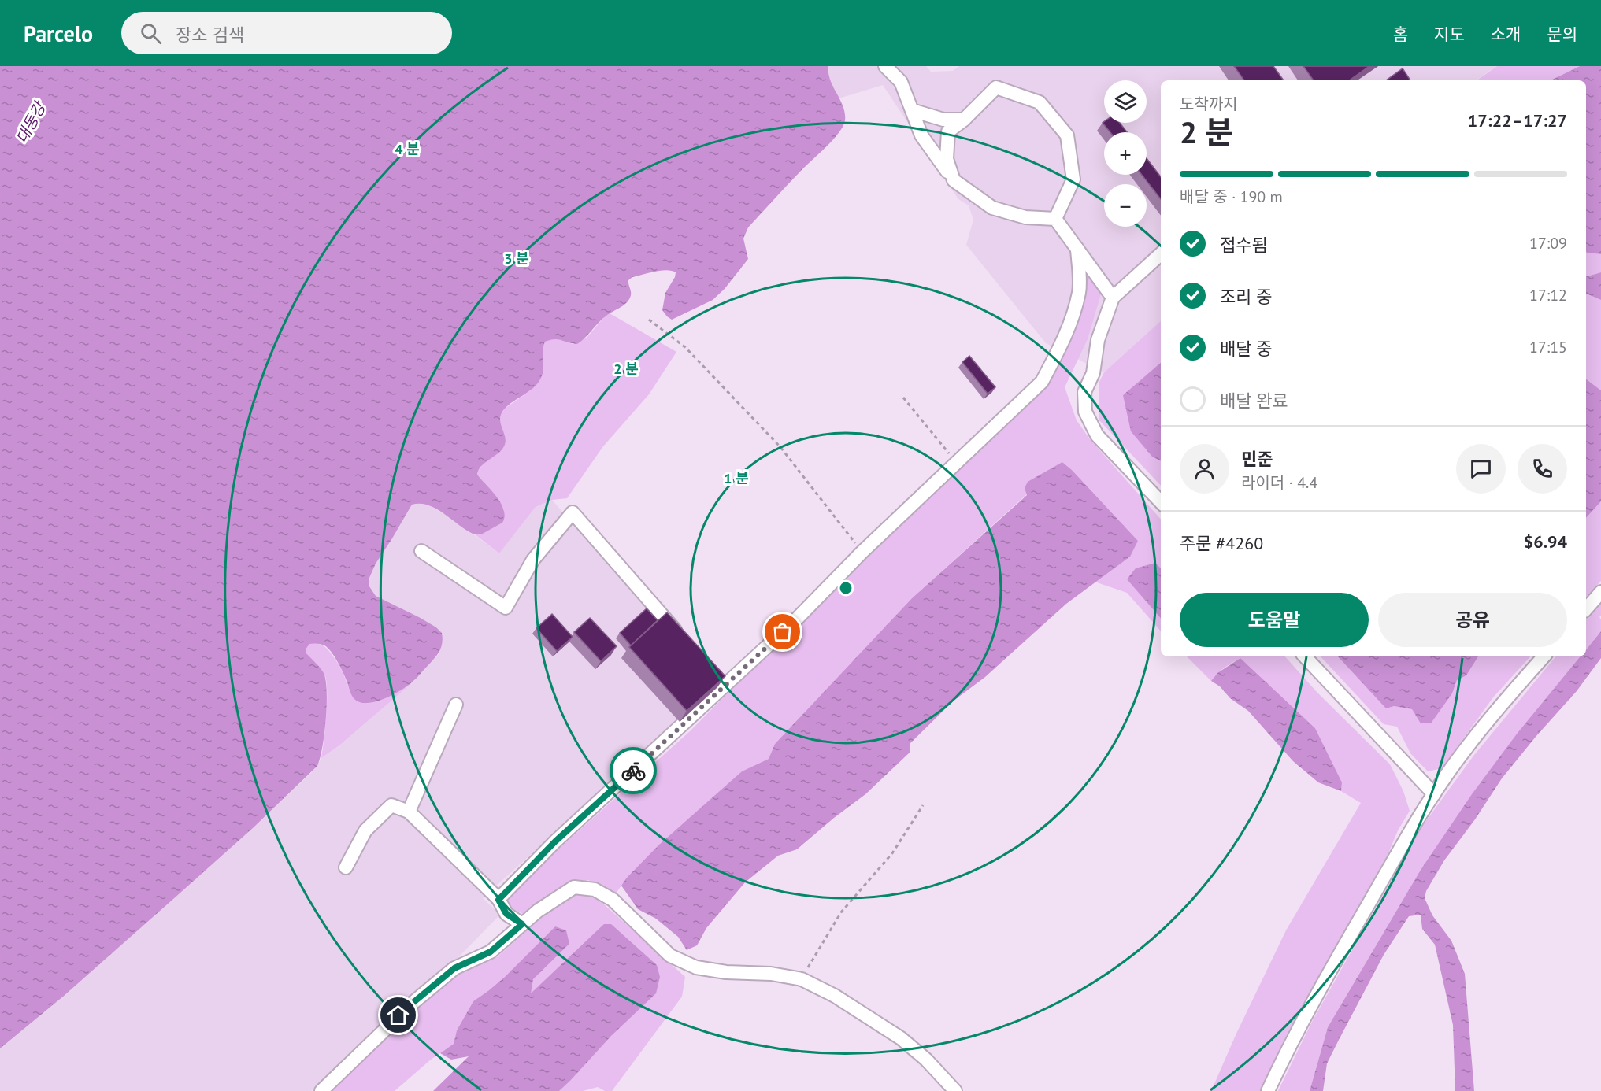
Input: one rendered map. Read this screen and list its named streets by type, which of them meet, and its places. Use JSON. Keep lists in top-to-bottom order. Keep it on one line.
{"water":["대동강"],"page":{"header":"Parcelo","search":"장소 검색","nav":["홈","지도","소개","문의"],"map_buttons":["+","−"],"heading":["2 분","도착까지","17:22–17:27"],"panel":["민준","라이더 · 4.4","주문 #4260","$6.94"],"bar":"배달 중 · 190 m","list":[["접수됨","17:09"],["조리 중","17:12"],["배달 중","17:15"],"배달 완료"],"buttons":["도움말","공유"]},"rings":["4 분","3 분","2 분","1 분"]}
